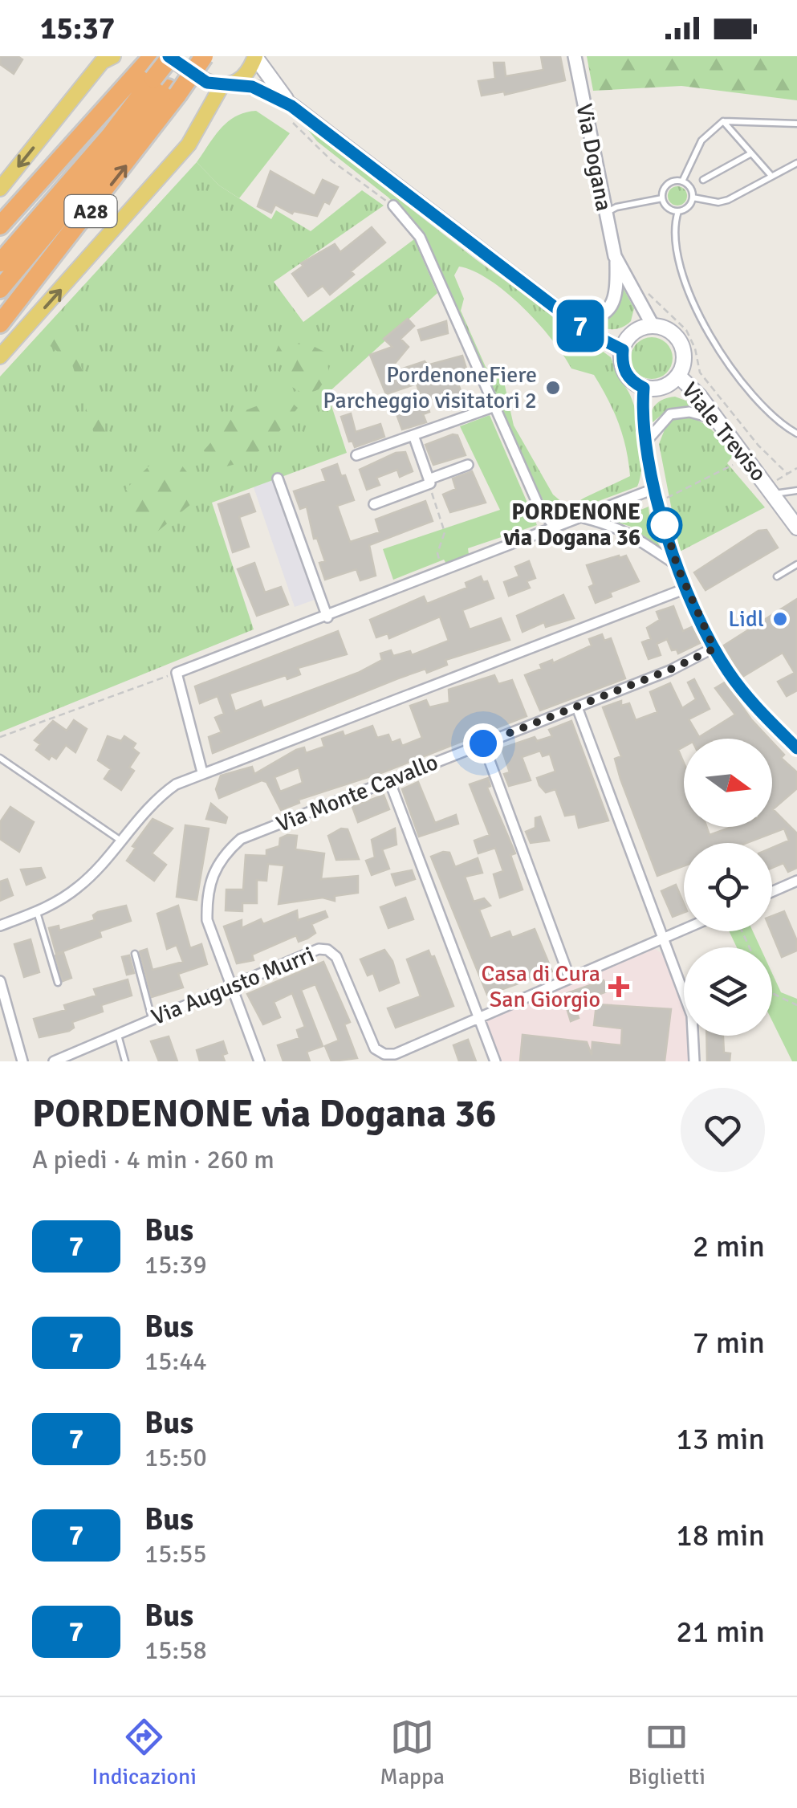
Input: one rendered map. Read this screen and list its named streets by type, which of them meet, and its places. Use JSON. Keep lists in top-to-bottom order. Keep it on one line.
{"streets":{"highway":["A28"],"main road":["Viale Treviso"],"street":["Via Dogana","Via Monte Cavallo","Via Augusto Murri"]},"crossings":[["Via Dogana","Viale Treviso"],["Via Monte Cavallo","Via Augusto Murri"]],"places":{"other":["PordenoneFiere Parcheggio visitatori 2","PORDENONE via Dogana 36","Lidl"],"health":["Casa di Cura San Giorgio"]},"lines":["bus line 7"],"north":"right","page":{"status":"15:37","on_map":"7","heading":["PORDENONE via Dogana 36","A piedi · 4 min · 260 m"],"list":[{"mark":"7","name":"Bus","note":"15:39","value":"2 min"},{"mark":"7","name":"Bus","note":"15:44","value":"7 min"},{"mark":"7","name":"Bus","note":"15:50","value":"13 min"},{"mark":"7","name":"Bus","note":"15:55","value":"18 min"},{"mark":"7","name":"Bus","note":"15:58","value":"21 min"}],"tabs":["Indicazioni","Mappa","Biglietti"]}}
